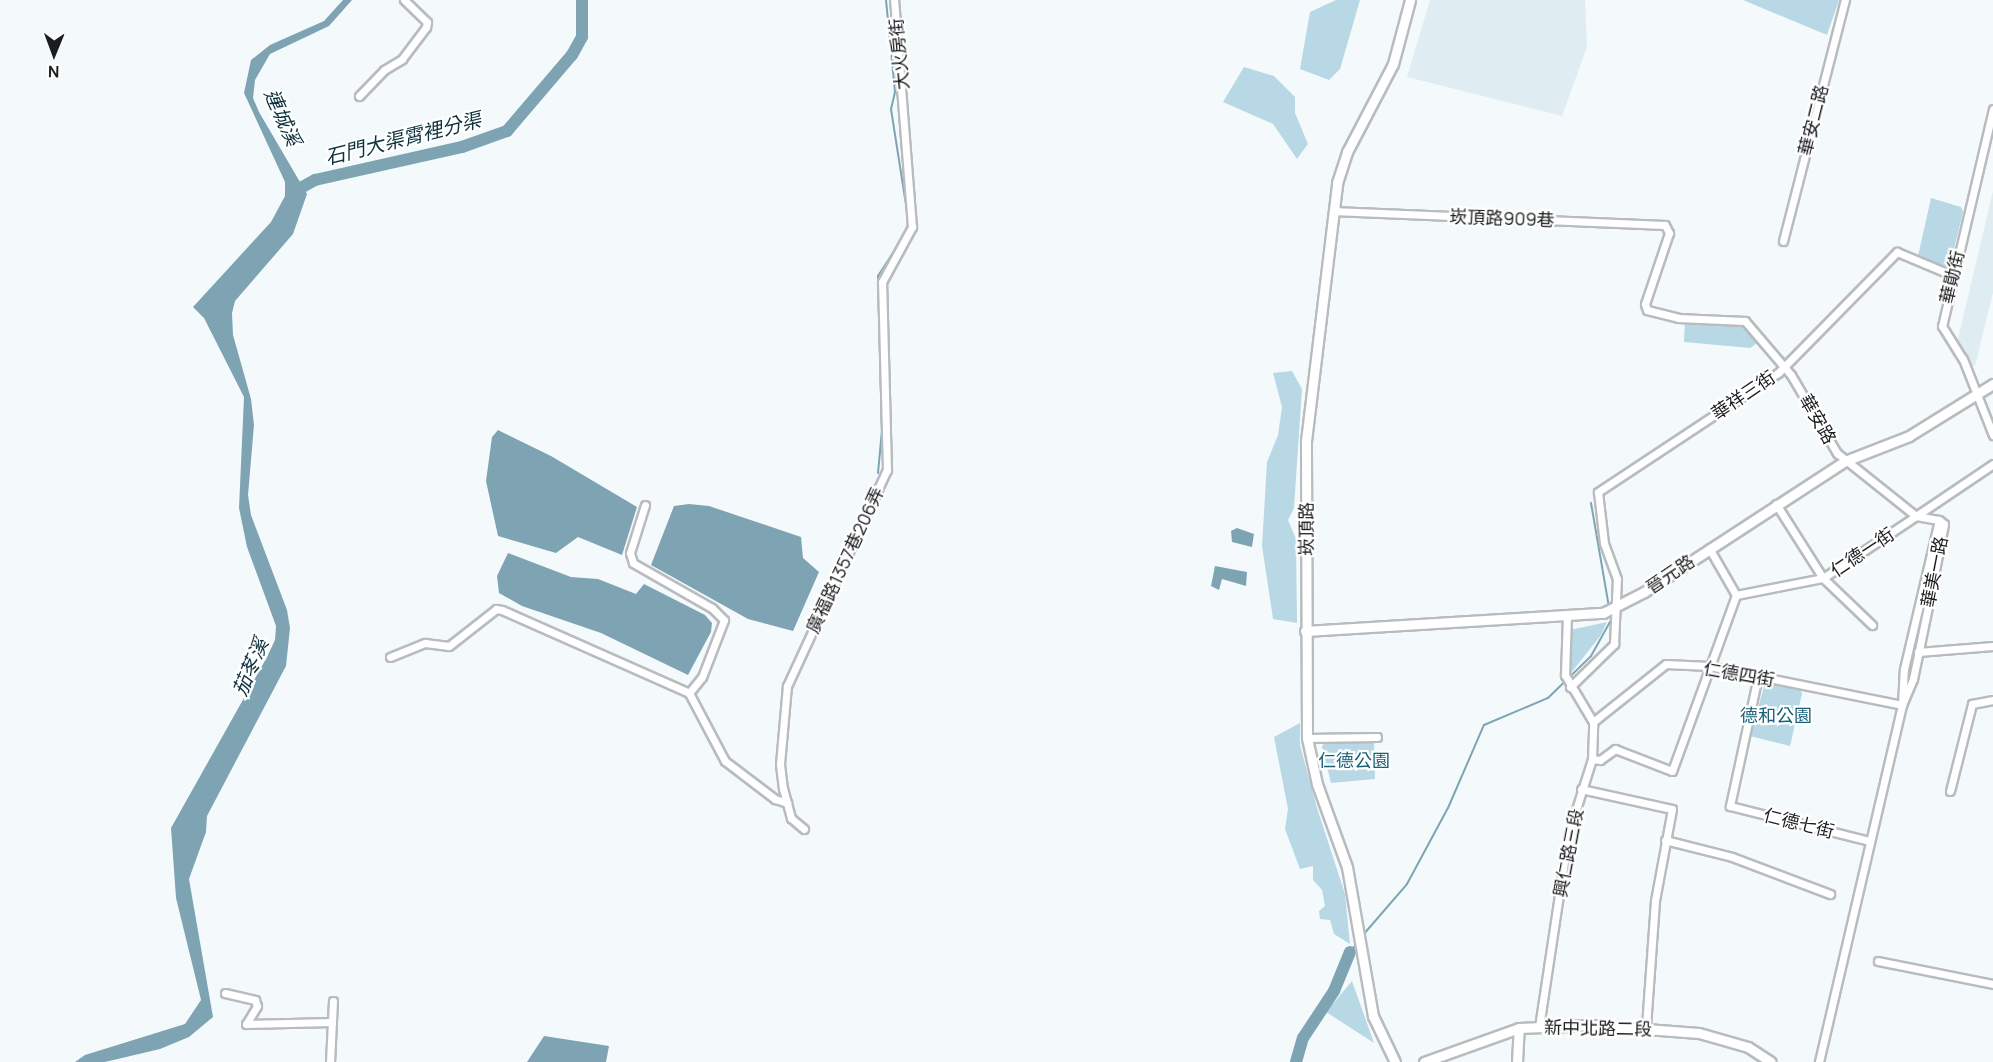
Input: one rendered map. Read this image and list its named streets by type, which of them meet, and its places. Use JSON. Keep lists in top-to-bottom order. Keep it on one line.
{"streets":{"street":["大火房街","華安二路","崁頂路909巷","華勛街","華祥三街","華安路","崁頂路","仁德一街","廣福路1357巷206弄","華美一路","晉元路","仁德四街","仁德七街","興仁路三段","新中北路二段"]},"crossings":[["大火房街","廣福路1357巷206弄"],["崁頂路909巷","華安路"],["崁頂路909巷","崁頂路"],["華勛街","華祥三街"],["華勛街","晉元路"],["華祥三街","華安路"],["華祥三街","晉元路"],["華安路","仁德一街"],["華安路","晉元路"],["崁頂路","晉元路"],["仁德一街","華美一路"],["仁德一街","晉元路"],["華美一路","仁德四街"],["華美一路","仁德七街"],["仁德四街","仁德七街"],["仁德四街","興仁路三段"],["興仁路三段","新中北路二段"]],"water":["連城溪","石門大渠霄裡分渠","茄苳溪"],"parks":["德和公園","仁德公園"],"north":"bottom"}
